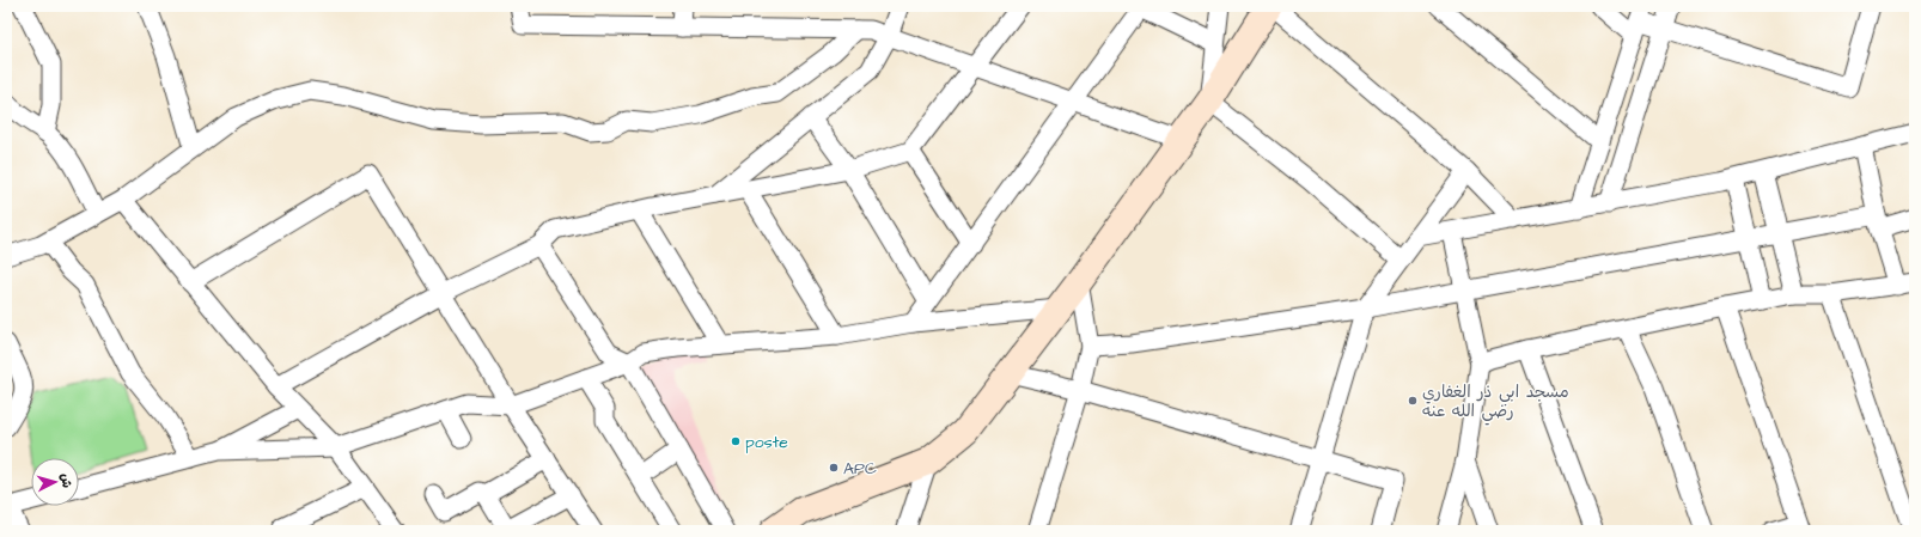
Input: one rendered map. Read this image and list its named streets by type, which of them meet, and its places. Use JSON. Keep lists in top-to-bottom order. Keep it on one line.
{"places":["مسجد ابي ذر الغفاري رضي الله عنه","poste","APC"],"north":"right"}
